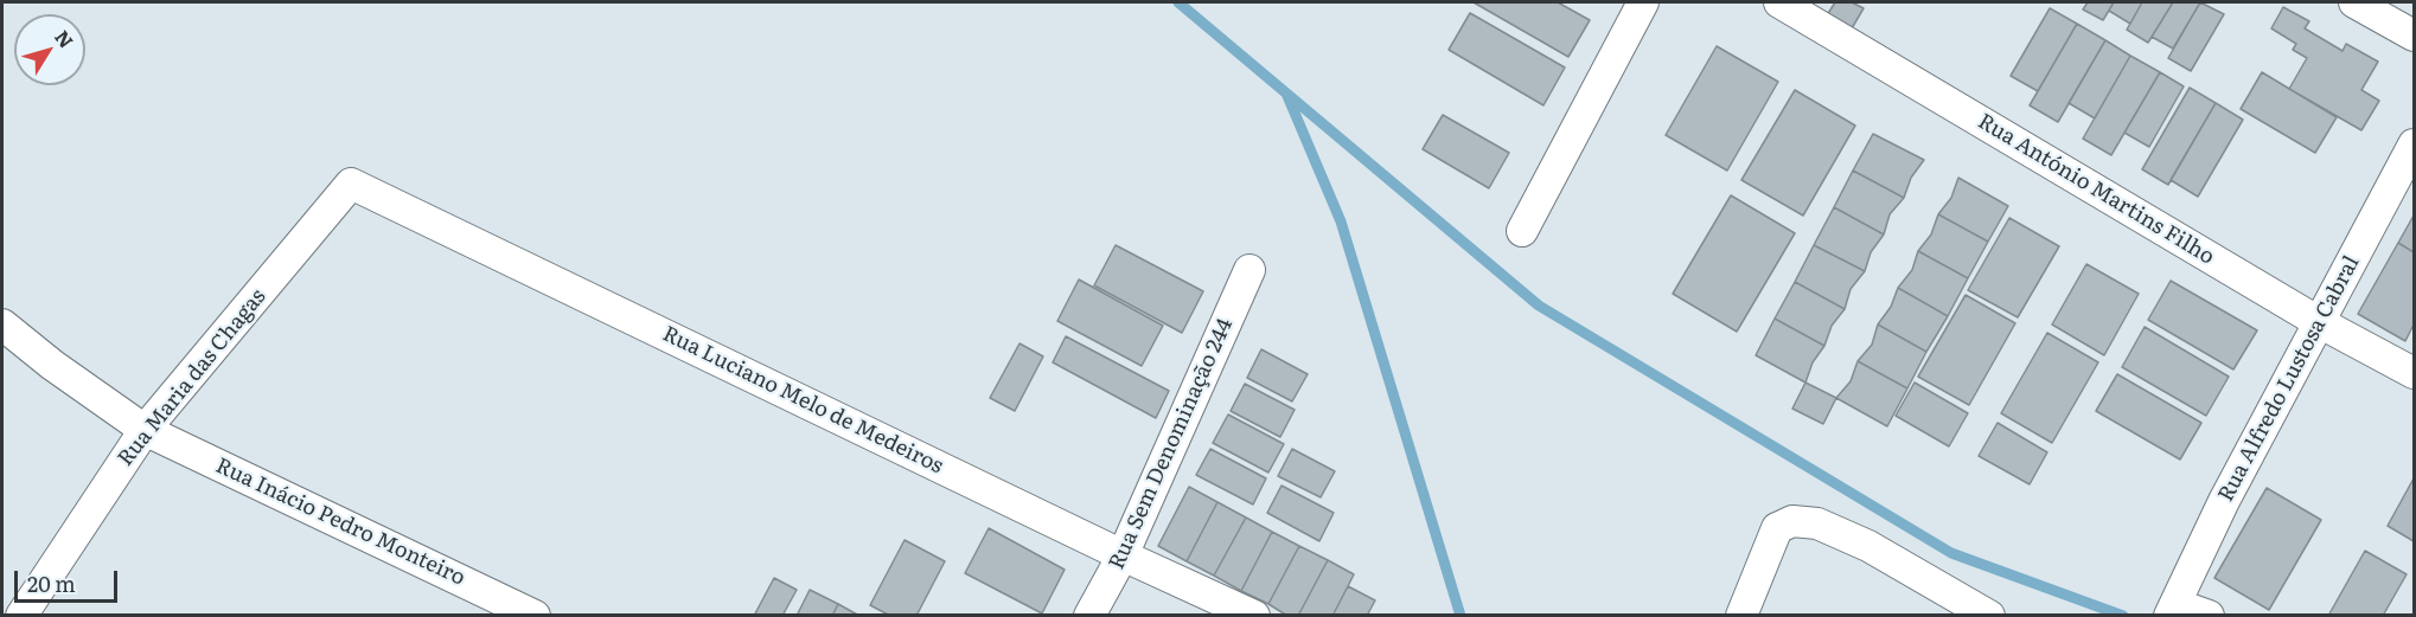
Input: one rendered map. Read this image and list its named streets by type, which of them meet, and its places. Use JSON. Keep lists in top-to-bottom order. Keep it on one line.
{"streets":{"street":["Rua António Martins Filho","Rua Maria das Chagas","Rua Alfredo Lustosa Cabral","Rua Luciano Melo de Medeiros","Rua Sem Denominação 244","Rua Inácio Pedro Monteiro"]},"crossings":[["Rua António Martins Filho","Rua Alfredo Lustosa Cabral"],["Rua Maria das Chagas","Rua Luciano Melo de Medeiros"],["Rua Maria das Chagas","Rua Inácio Pedro Monteiro"],["Rua Luciano Melo de Medeiros","Rua Sem Denominação 244"]],"scale_bar":"20 m","north":"top right"}
